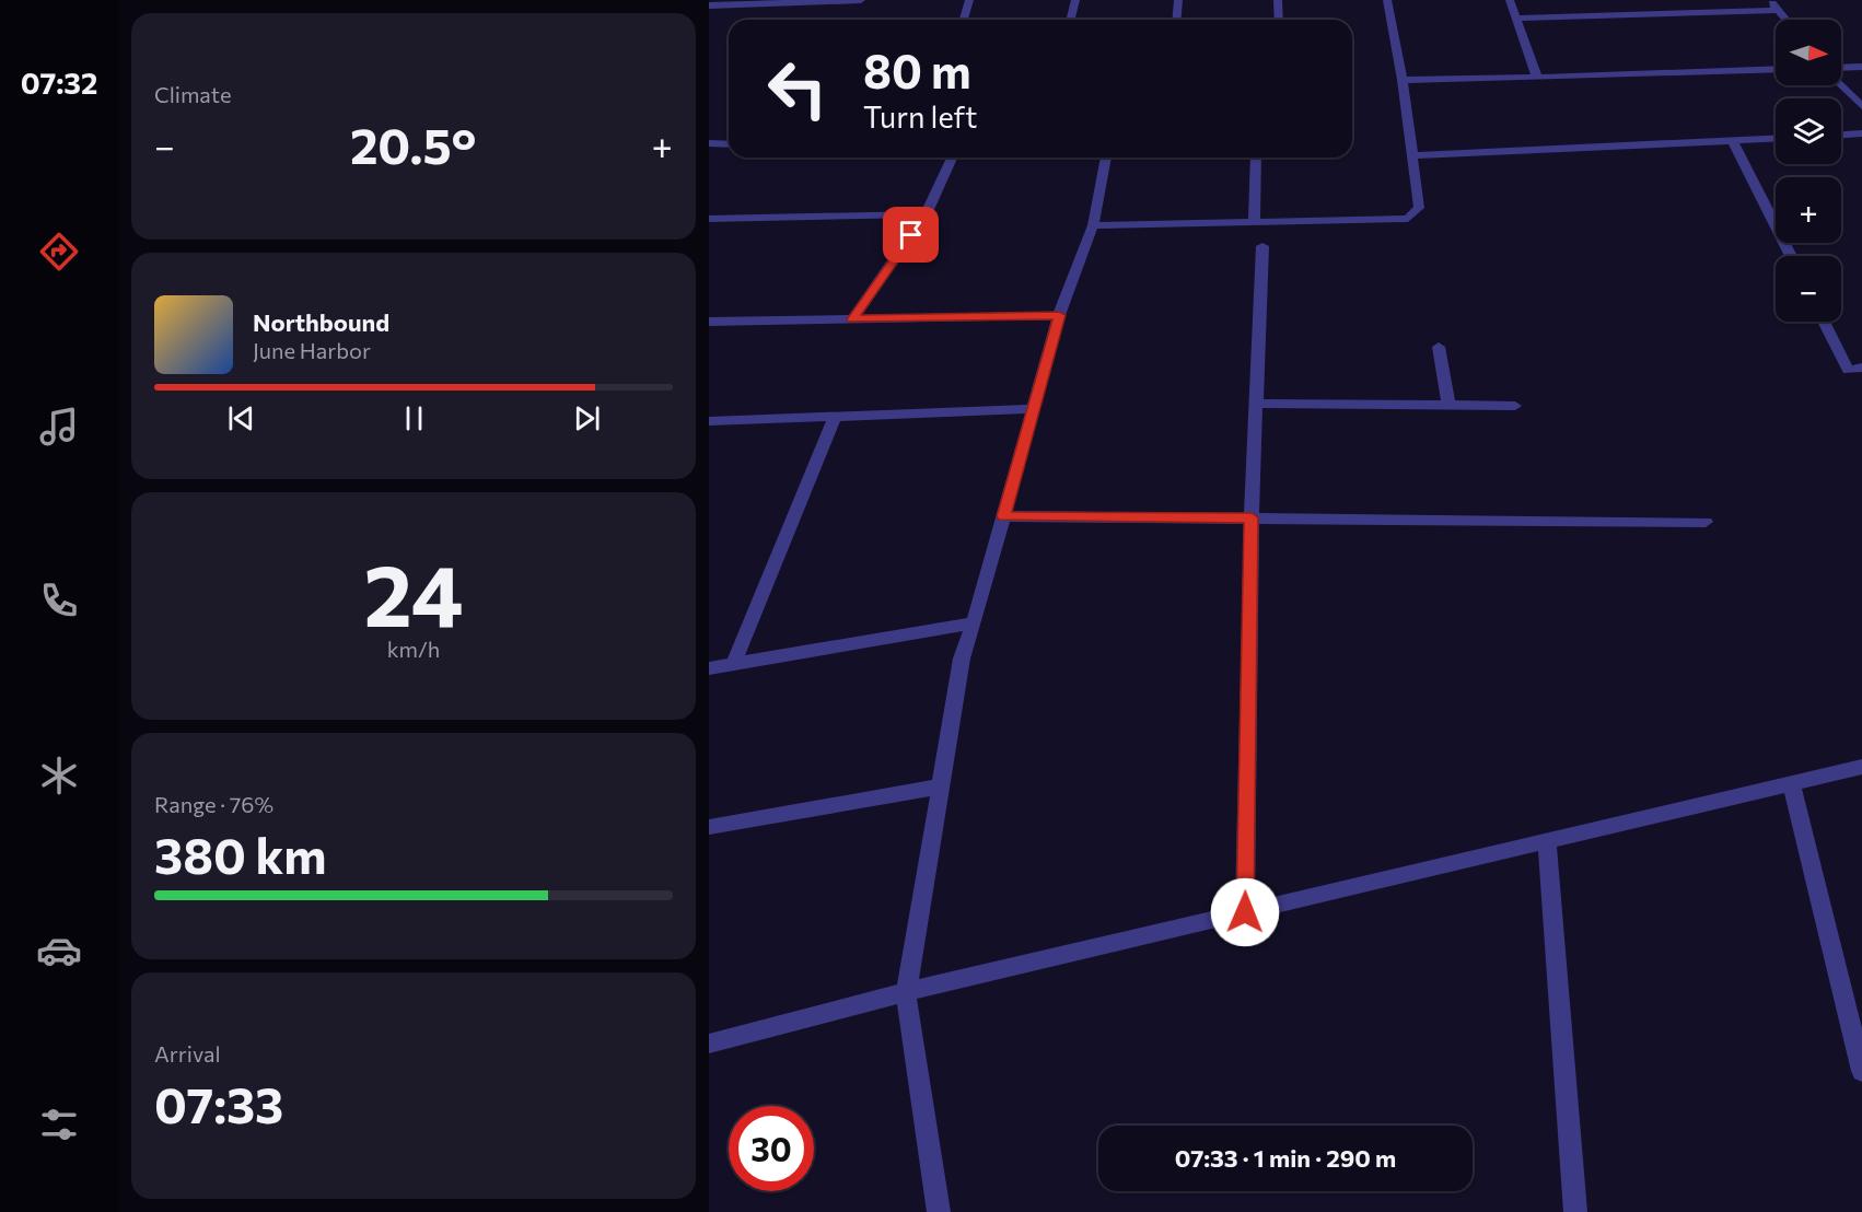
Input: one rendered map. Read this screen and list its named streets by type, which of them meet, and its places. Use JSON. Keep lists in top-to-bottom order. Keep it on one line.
{"north":"right","page":{"tabs":"07:32","tile":["Climate",["24","km/h"],["Range · 76%","380 km"],["Arrival","07:33"]],"map_buttons":["+","−"],"turn":["80 m","Turn left"],"heat":["−","20.5°","+"],"song":["Northbound","June Harbor"],"limit":"30","trip":"07:33 · 1 min · 290 m"}}
